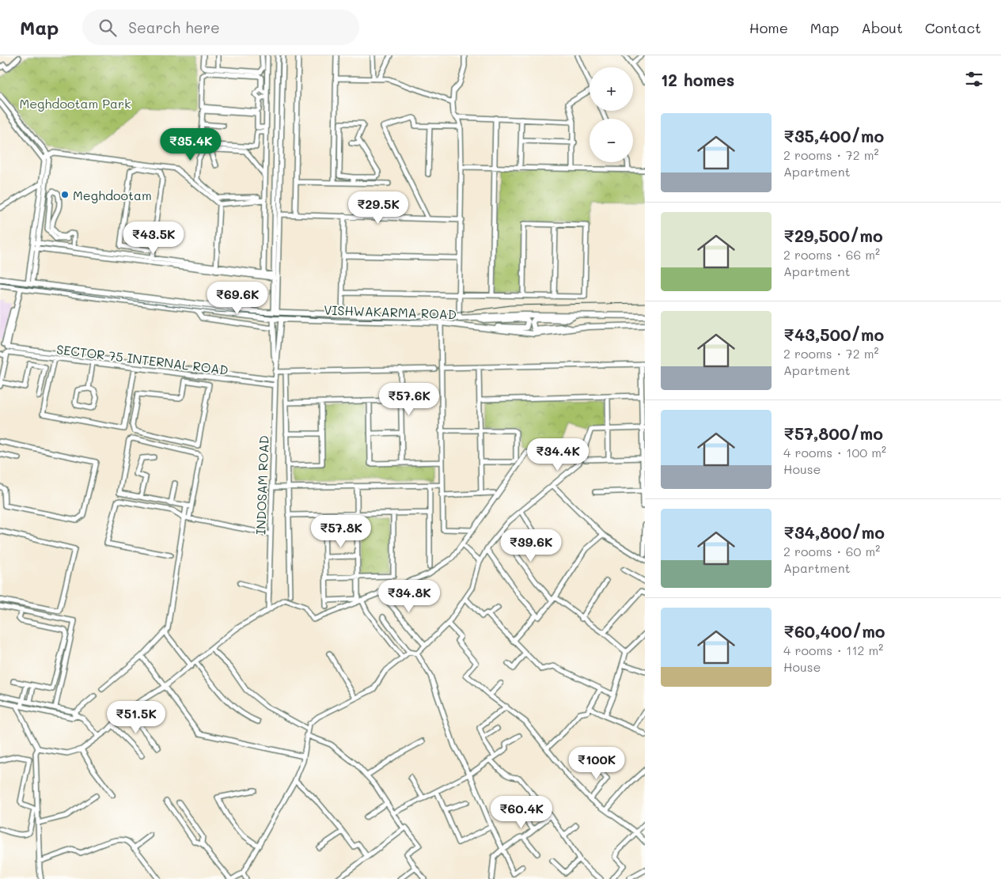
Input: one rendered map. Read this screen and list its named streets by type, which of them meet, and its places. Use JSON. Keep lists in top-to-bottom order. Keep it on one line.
{"streets":{"main road":["VISHWAKARMA ROAD"],"street":["SECTOR 75 INTERNAL ROAD","INDOSAM ROAD"]},"crossings":[["VISHWAKARMA ROAD","INDOSAM ROAD"],["SECTOR 75 INTERNAL ROAD","INDOSAM ROAD"]],"parks":["Meghdootam Park"],"places":["Meghdootam"],"page":{"header":"Map","search":"Search here","nav":["Home","Map","About","Contact"],"heading":"12 homes","map_buttons":["+","−"],"list":[{"name":"₹35,400/mo","note":"2 rooms · 72 m² · Apartment"},{"name":"₹29,500/mo","note":"2 rooms · 66 m² · Apartment"},{"name":"₹43,500/mo","note":"2 rooms · 72 m² · Apartment"},{"name":"₹57,800/mo","note":"4 rooms · 100 m² · House"},{"name":"₹34,800/mo","note":"2 rooms · 60 m² · Apartment"},{"name":"₹60,400/mo","note":"4 rooms · 112 m² · House"}],"price":["₹35.4K","₹29.5K","₹43.5K","₹69.6K","₹57.6K","₹34.4K","₹57.8K","₹39.6K","₹34.8K","₹51.5K","₹100K","₹60.4K"]}}
